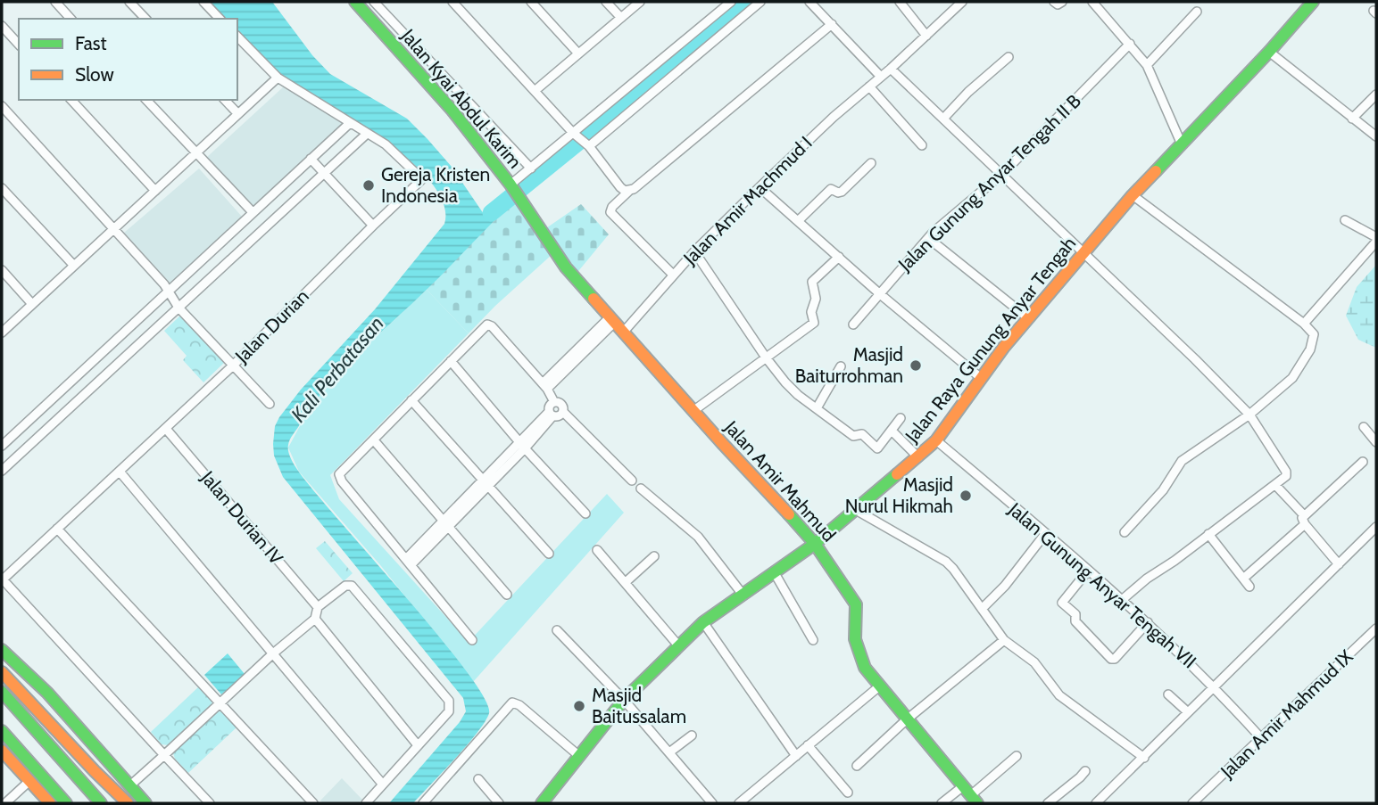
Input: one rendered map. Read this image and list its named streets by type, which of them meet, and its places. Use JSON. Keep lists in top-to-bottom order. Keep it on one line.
{"streets":{"main road":["Jalan Kyai Abdul Karim","Jalan Raya Gunung Anyar Tengah","Jalan Amir Mahmud"],"street":["Jalan Gunung Anyar Tengah II B","Jalan Amir Machmud I","Jalan Durian","Jalan Durian IV","Jalan Gunung Anyar Tengah VII","Jalan Amir Mahmud IX"]},"crossings":[["Jalan Kyai Abdul Karim","Jalan Amir Mahmud"],["Jalan Amir Machmud I","Jalan Amir Mahmud"],["Jalan Durian","Jalan Durian IV"],["Jalan Raya Gunung Anyar Tengah","Jalan Amir Mahmud"],["Jalan Raya Gunung Anyar Tengah","Jalan Gunung Anyar Tengah VII"],["Jalan Gunung Anyar Tengah VII","Jalan Amir Mahmud IX"]],"water":["Kali Perbatasan"],"places":["Gereja Kristen Indonesia","Masjid Baiturrohman","Masjid Nurul Hikmah","Masjid Baitussalam"],"legend":["Fast","Slow"]}
